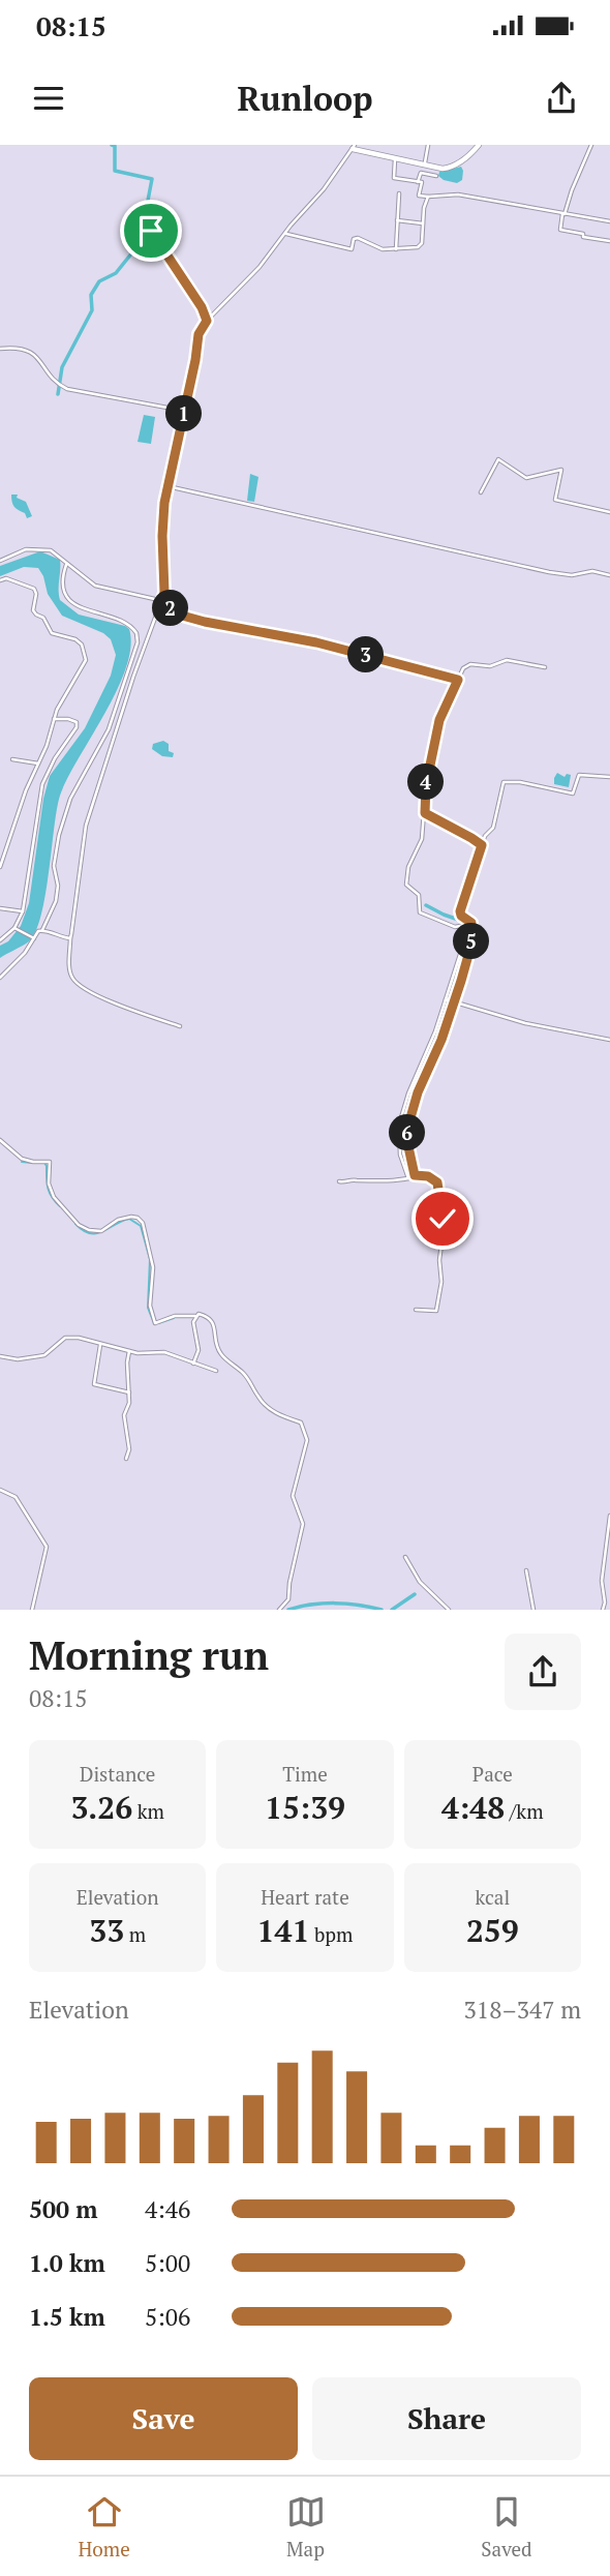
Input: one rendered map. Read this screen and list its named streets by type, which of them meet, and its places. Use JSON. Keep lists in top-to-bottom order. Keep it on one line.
{"page":{"status":"08:15","header":"Runloop","pins":["1","2","3","4","5","6"],"heading":["Morning run","08:15"],"stats":[["Distance","3.26 km"],["Time","15:39"],["Pace","4:48 /km"],["Elevation","33 m"],["Heart rate","141 bpm"],["kcal","259"]],"chart":["Elevation","318–347 m"],"list":[{"name":"500 m","note":"4:46"},{"name":"1.0 km","note":"5:00"},{"name":"1.5 km","note":"5:06"}],"buttons":["Save","Share"],"tabs":["Home","Map","Saved"]}}
